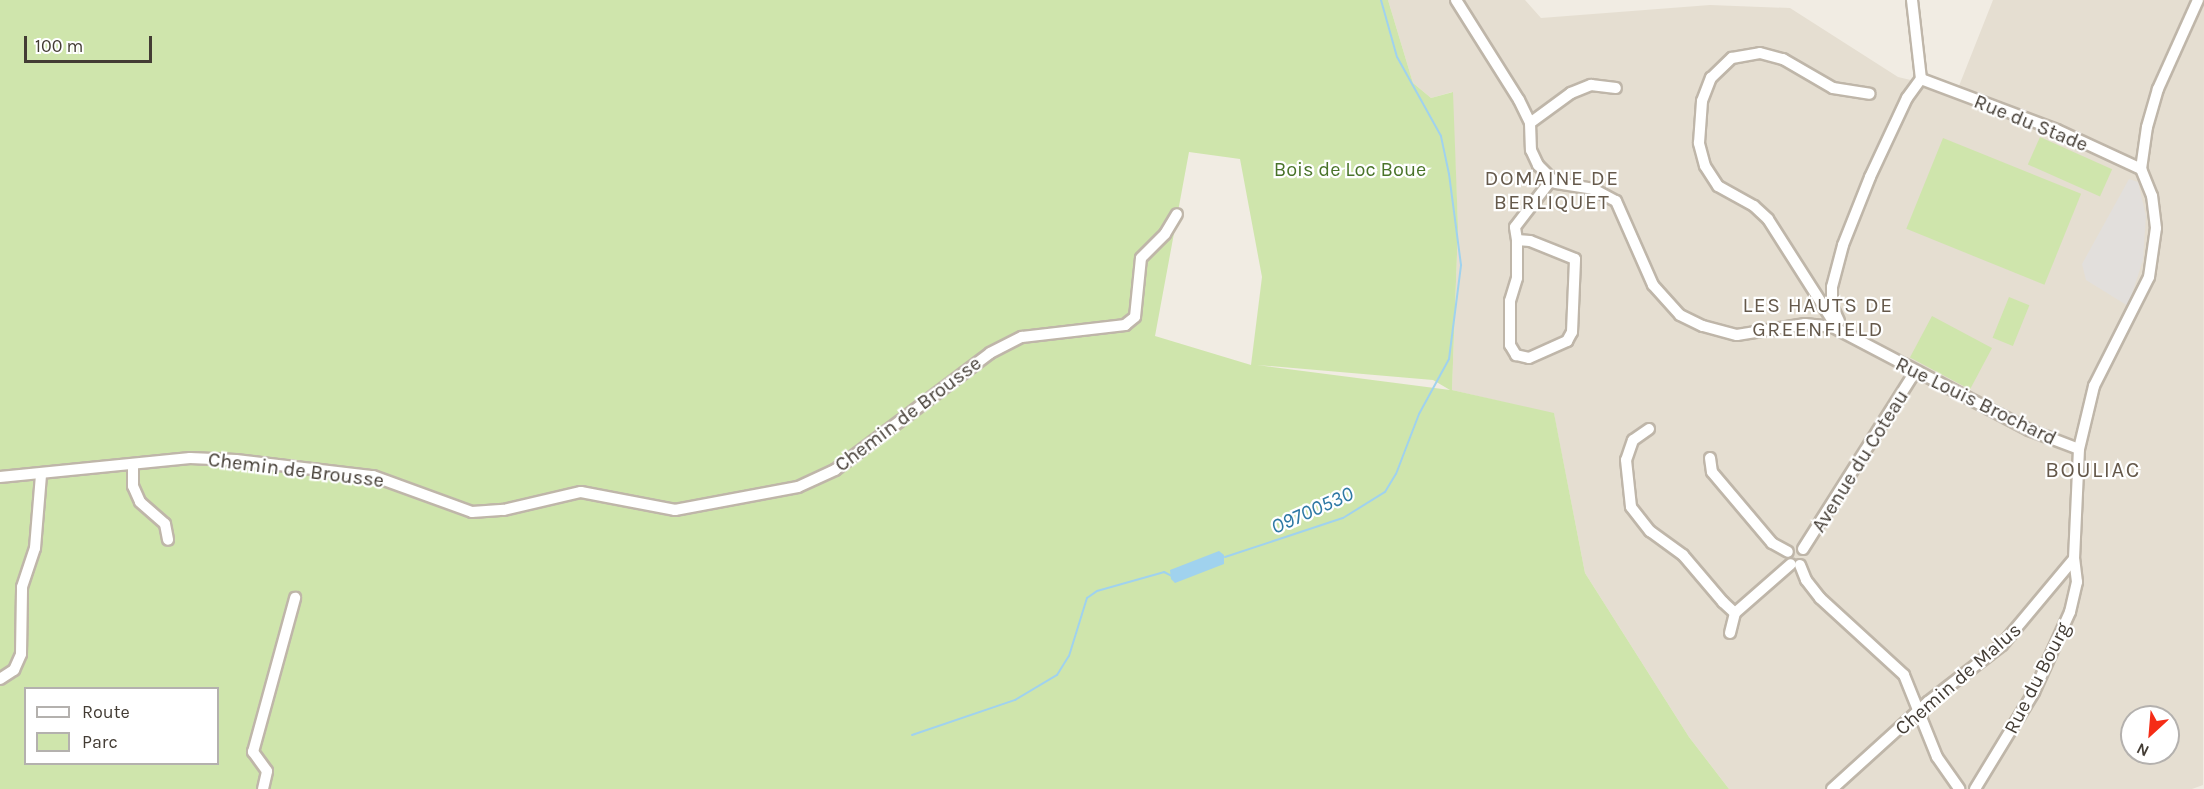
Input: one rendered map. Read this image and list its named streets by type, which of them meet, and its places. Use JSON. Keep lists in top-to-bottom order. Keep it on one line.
{"streets":{"street":["Rue du Stade","Rue Louis Brochard","Chemin de Brousse","Avenue du Coteau","Rue du Bourg","Chemin de Malus"]},"crossings":[["Rue du Stade","Rue du Bourg"],["Rue Louis Brochard","Avenue du Coteau"],["Rue Louis Brochard","Rue du Bourg"],["Rue du Bourg","Chemin de Malus"]],"districts":["DOMAINE DE BERLIQUET","LES HAUTS DE GREENFIELD","BOULIAC"],"water":["O9700530"],"parks":["Bois de Loc Boue"],"legend":["Route","Parc"],"scale_bar":"100 m","north":"bottom left"}
